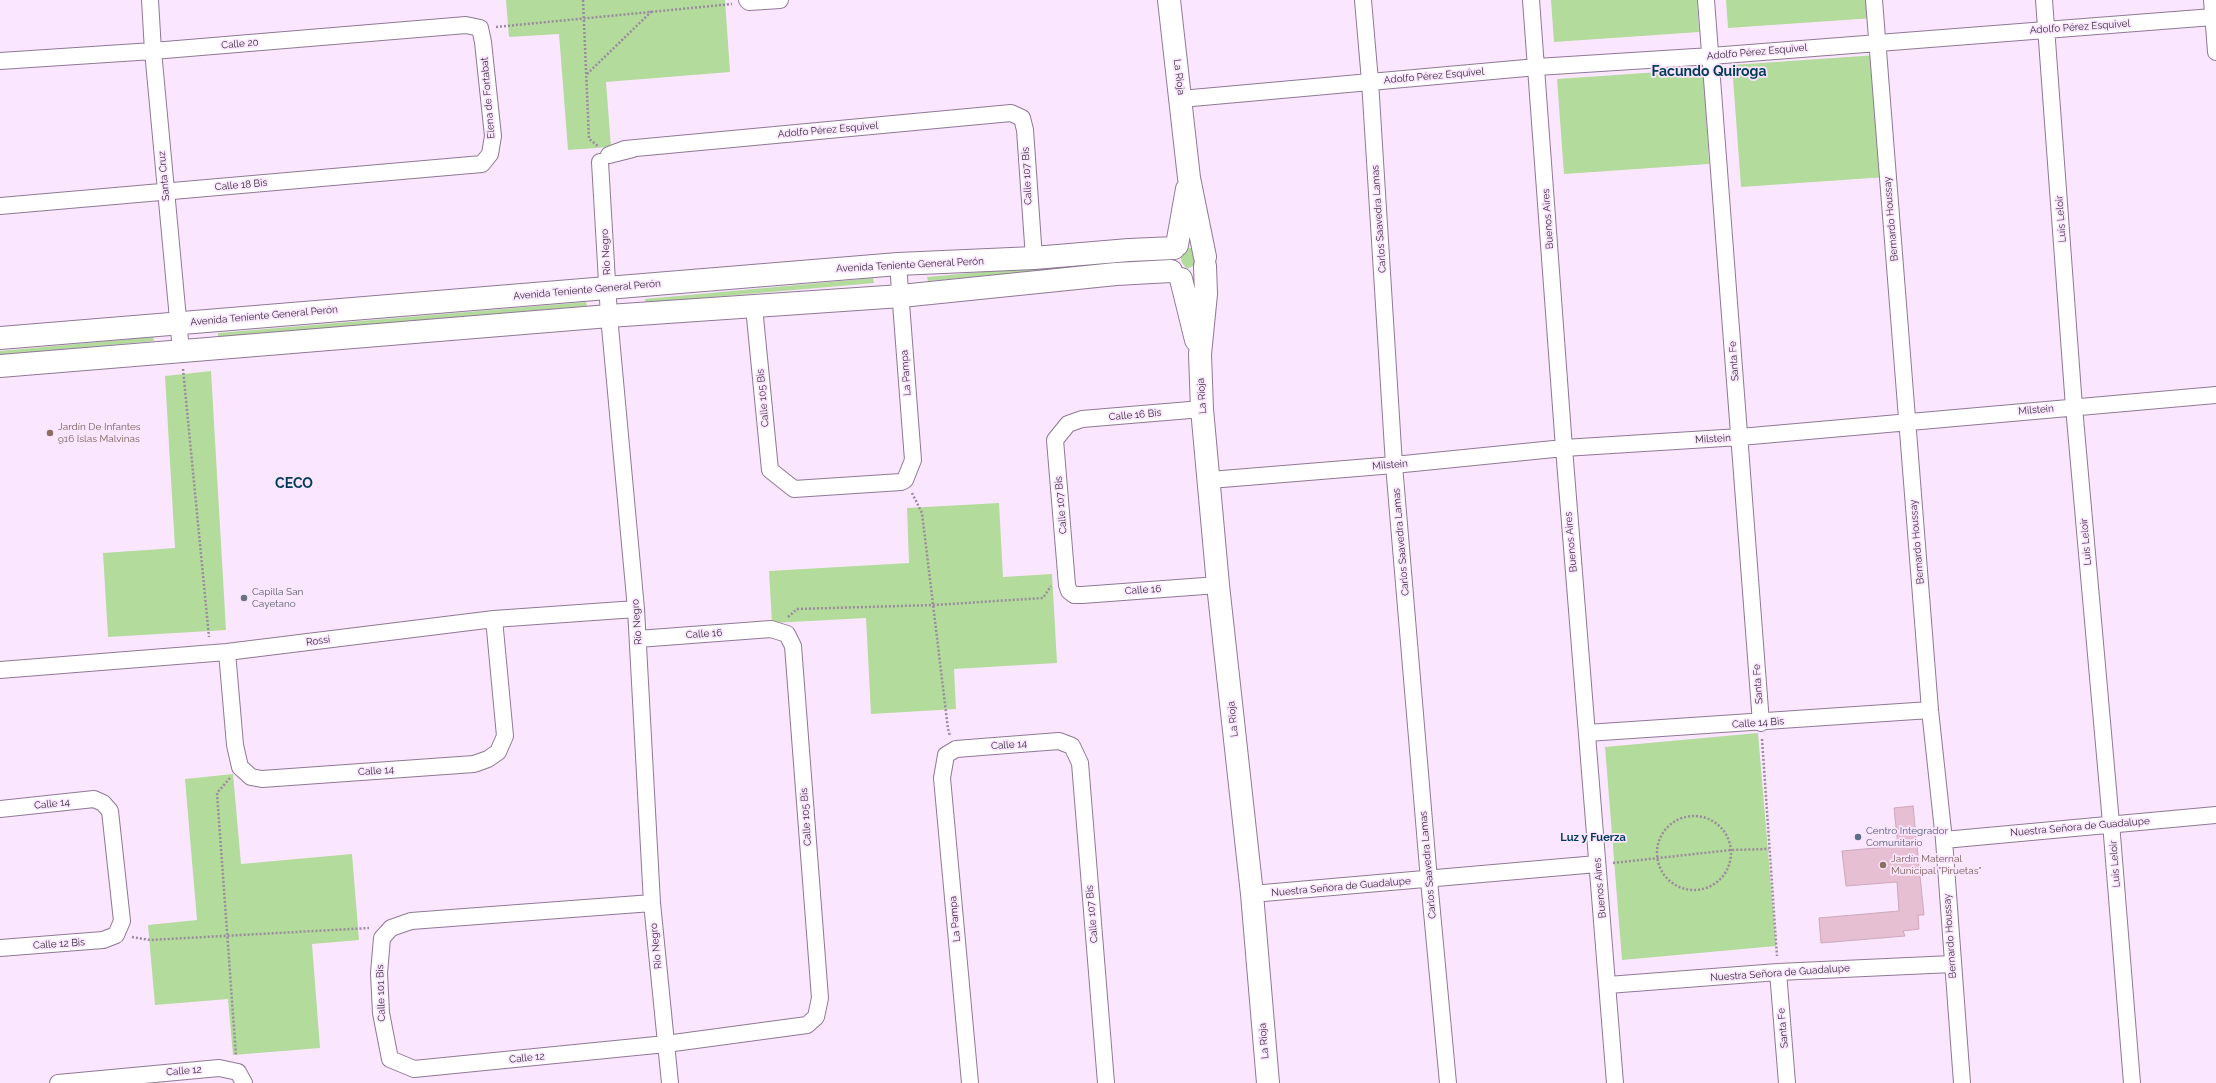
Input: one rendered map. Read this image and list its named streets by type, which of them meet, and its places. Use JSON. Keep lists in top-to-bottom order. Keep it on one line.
{"streets":{"main road":["La Rioja","Avenida Teniente General Perón"],"street":["Adolfo Pérez Esquivel","Calle 20","Elena de Fortabat","Santa Cruz","Calle 107 Bis","Calle 18 Bis","Carlos Saavedra Lamas","Buenos Aires","Bernardo Houssay","Luis Leloir","Río Negro","Santa Fe","La Pampa","Calle 105 Bis","Milstein","Calle 16 Bis","Calle 16","Rossi","Calle 14 Bis","Calle 14","Nuestra Señora de Guadalupe","Calle 12 Bis","Calle 101 Bis","Calle 12"]},"crossings":[["Adolfo Pérez Esquivel","La Rioja"],["Adolfo Pérez Esquivel","Calle 107 Bis"],["Adolfo Pérez Esquivel","Carlos Saavedra Lamas"],["Adolfo Pérez Esquivel","Buenos Aires"],["Adolfo Pérez Esquivel","Bernardo Houssay"],["Adolfo Pérez Esquivel","Luis Leloir"],["Adolfo Pérez Esquivel","Río Negro"],["Adolfo Pérez Esquivel","Santa Fe"],["Calle 20","Elena de Fortabat"],["Calle 20","Santa Cruz"],["La Rioja","Avenida Teniente General Perón"],["La Rioja","Milstein"],["La Rioja","Calle 16 Bis"],["La Rioja","Calle 16"],["La Rioja","Nuestra Señora de Guadalupe"],["Elena de Fortabat","Calle 18 Bis"],["Santa Cruz","Calle 18 Bis"],["Santa Cruz","Avenida Teniente General Perón"],["Calle 107 Bis","Avenida Teniente General Perón"],["Calle 107 Bis","Calle 16 Bis"],["Calle 107 Bis","Calle 16"],["Calle 107 Bis","Calle 14"],["Carlos Saavedra Lamas","Milstein"],["Carlos Saavedra Lamas","Nuestra Señora de Guadalupe"],["Buenos Aires","Milstein"],["Buenos Aires","Calle 14 Bis"],["Buenos Aires","Nuestra Señora de Guadalupe"],["Bernardo Houssay","Milstein"],["Bernardo Houssay","Calle 14 Bis"],["Bernardo Houssay","Nuestra Señora de Guadalupe"],["Luis Leloir","Milstein"],["Luis Leloir","Nuestra Señora de Guadalupe"],["Río Negro","Avenida Teniente General Perón"],["Río Negro","Calle 16"],["Río Negro","Rossi"],["Río Negro","Calle 12"],["Avenida Teniente General Perón","La Pampa"],["Santa Fe","Milstein"],["Santa Fe","Calle 14 Bis"],["Santa Fe","Nuestra Señora de Guadalupe"],["La Pampa","Calle 105 Bis"],["La Pampa","Calle 14"],["Calle 105 Bis","Calle 16"],["Calle 105 Bis","Calle 12"],["Rossi","Calle 14"],["Calle 14","Calle 12 Bis"],["Calle 101 Bis","Calle 12"]],"districts":["Facundo Quiroga","CECO","Luz y Fuerza"],"places":["Jardín De Infantes 916 Islas Malvinas","Capilla San Cayetano","Centro Integrador Comunitario","Jardín Maternal Municipal \"Piruetas\""]}
